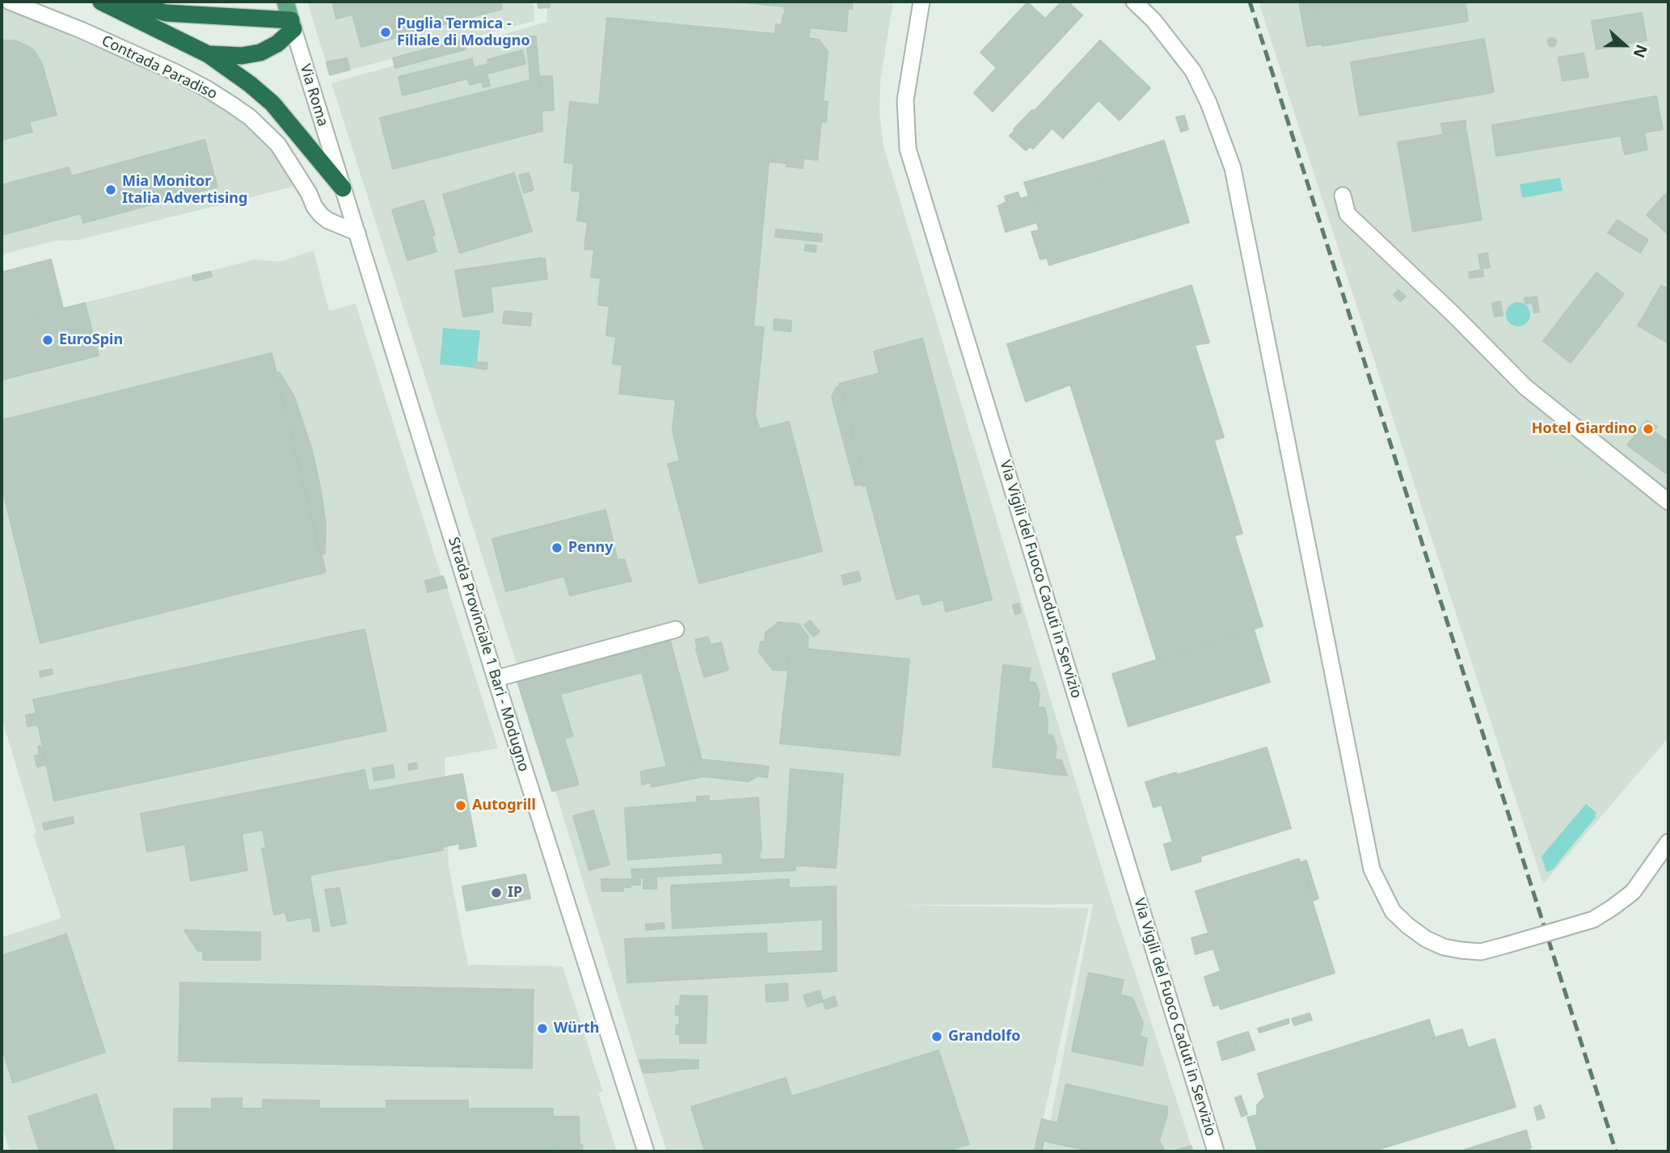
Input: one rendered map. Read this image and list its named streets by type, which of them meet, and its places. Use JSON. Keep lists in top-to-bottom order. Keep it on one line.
{"streets":{"main road":["Via Roma"],"street":["Contrada Paradiso","Via Vigili del Fuoco Caduti in Servizio","Strada Provinciale 1 Bari - Modugno"]},"crossings":[["Contrada Paradiso","Strada Provinciale 1 Bari - Modugno"],["Via Roma","Strada Provinciale 1 Bari - Modugno"]],"places":["Puglia Termica - Filiale di Modugno","Mia Monitor Italia Advertising","EuroSpin","Hotel Giardino","Penny","Autogrill","IP","Würth","Grandolfo"],"north":"right"}
